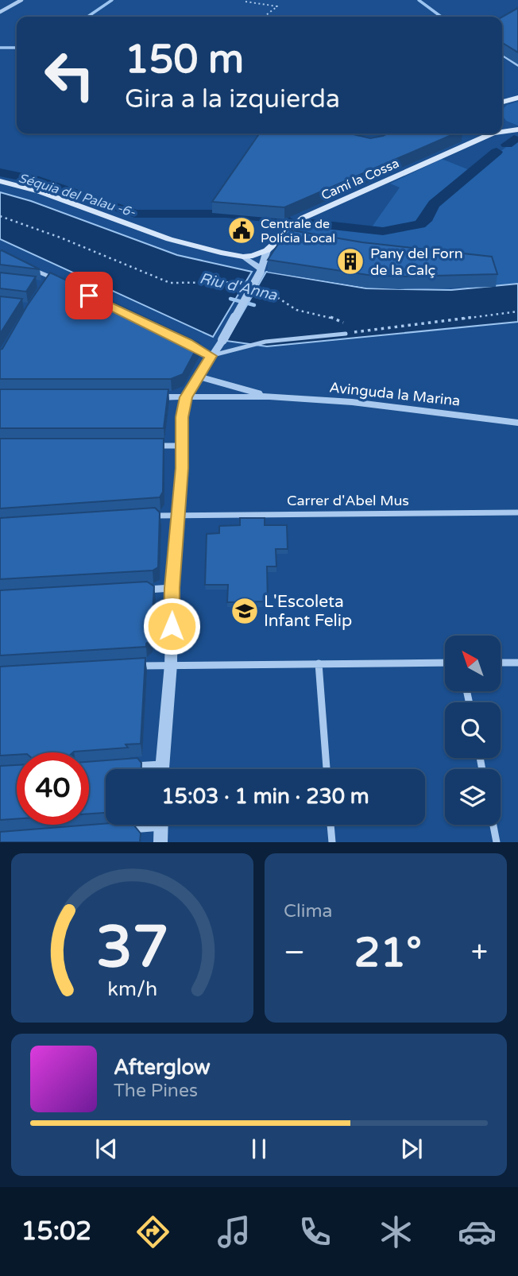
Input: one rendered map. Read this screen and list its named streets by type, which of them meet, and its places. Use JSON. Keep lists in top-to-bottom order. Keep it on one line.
{"streets":{"main road":["Camí la Cossa"],"street":["Avinguda la Marina","Carrer d'Abel Mus"]},"water":["Séquia del Palau -6-","Riu d'Anna"],"places":{"public building":["Centrale de Policia Local"],"building":["Pany del Forn de la Calç"],"school or university":["L'Escoleta Infant Felip"]},"north":"top left","page":{"turn":["150 m","Gira a la izquierda"],"limit":"40","trip":"15:03 · 1 min · 230 m","tile":"Clima","heat":["−","21°","+"],"song":["Afterglow","The Pines"],"tabs":"15:02","gauge":["37","km/h"]}}
